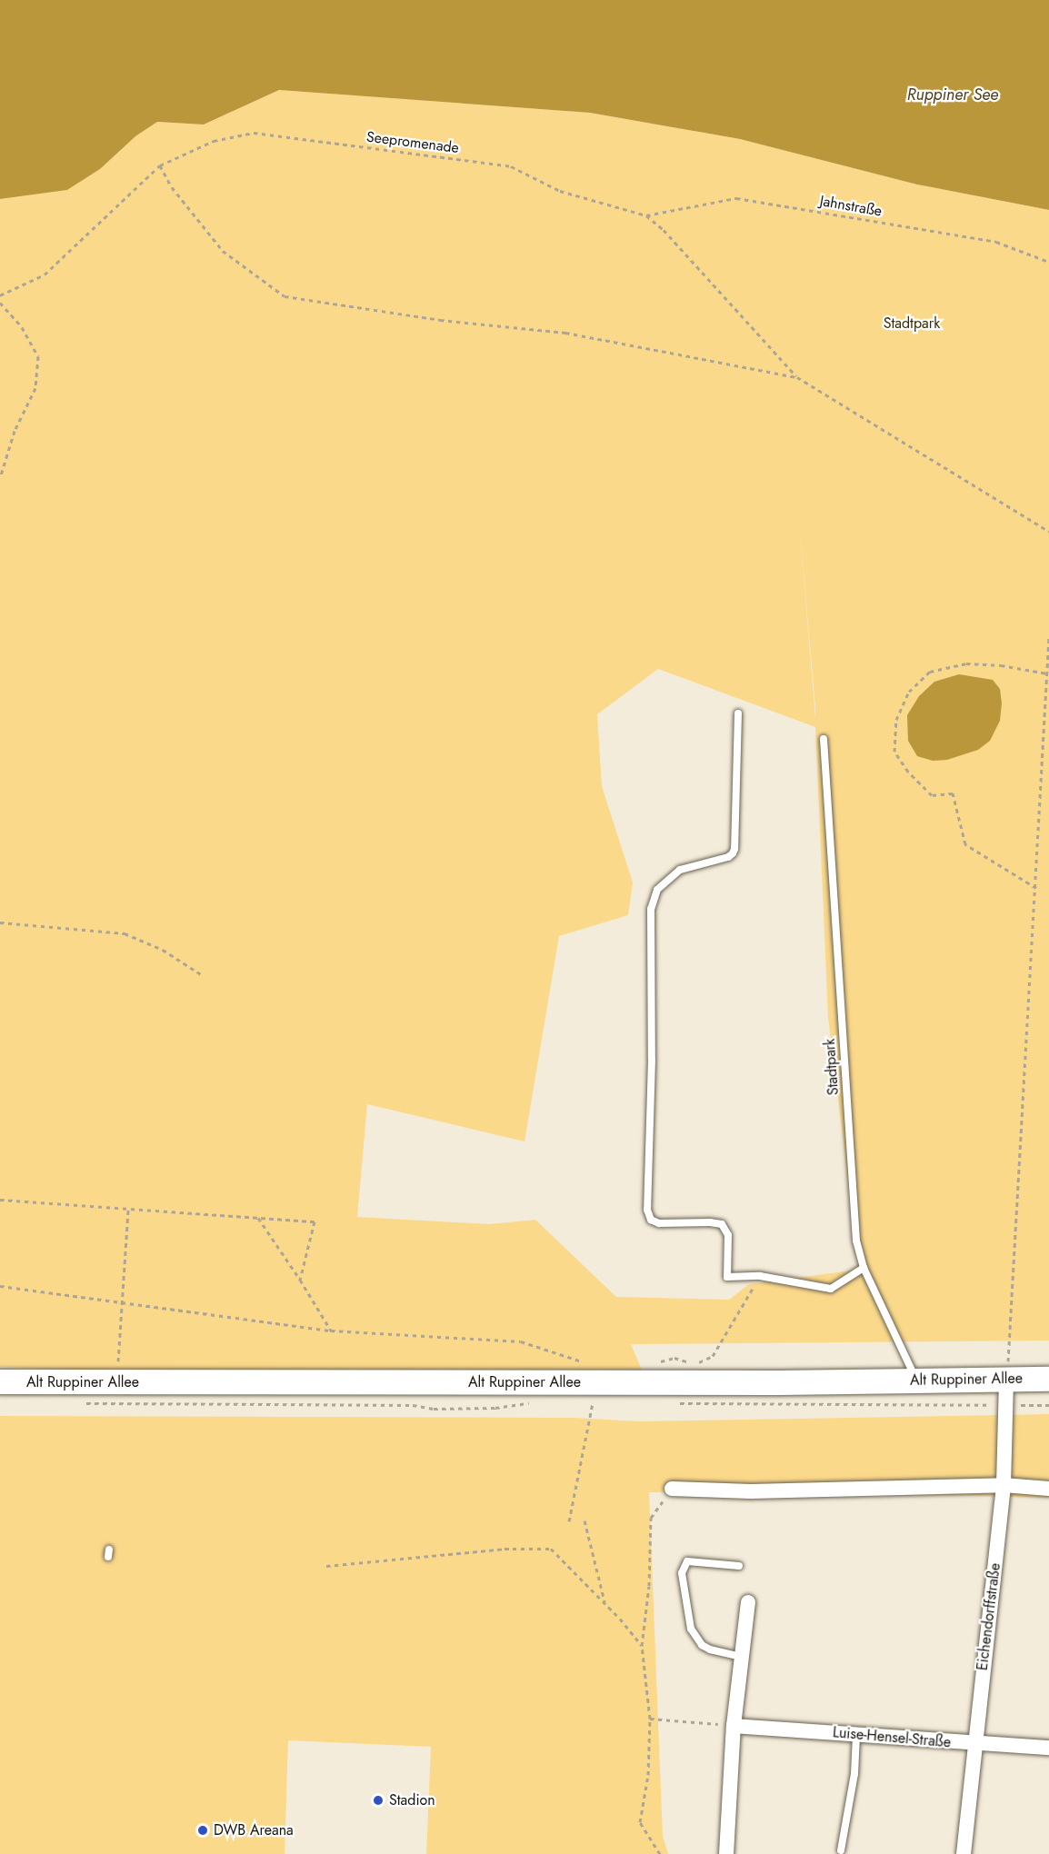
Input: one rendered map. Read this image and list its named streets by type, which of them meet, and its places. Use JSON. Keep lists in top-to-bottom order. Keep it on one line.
{"streets":{"main road":["Alt Ruppiner Allee"],"street":["Eichendorffstraße","Luise-Hensel-Straße"],"lane":["Stadtpark"],"path":["Seepromenade","Jahnstraße"]},"crossings":[["Seepromenade","Jahnstraße"],["Stadtpark","Alt Ruppiner Allee"],["Alt Ruppiner Allee","Eichendorffstraße"],["Eichendorffstraße","Luise-Hensel-Straße"]],"water":["Ruppiner See"],"parks":["Stadtpark"],"places":["Stadion","DWB Areana"]}
